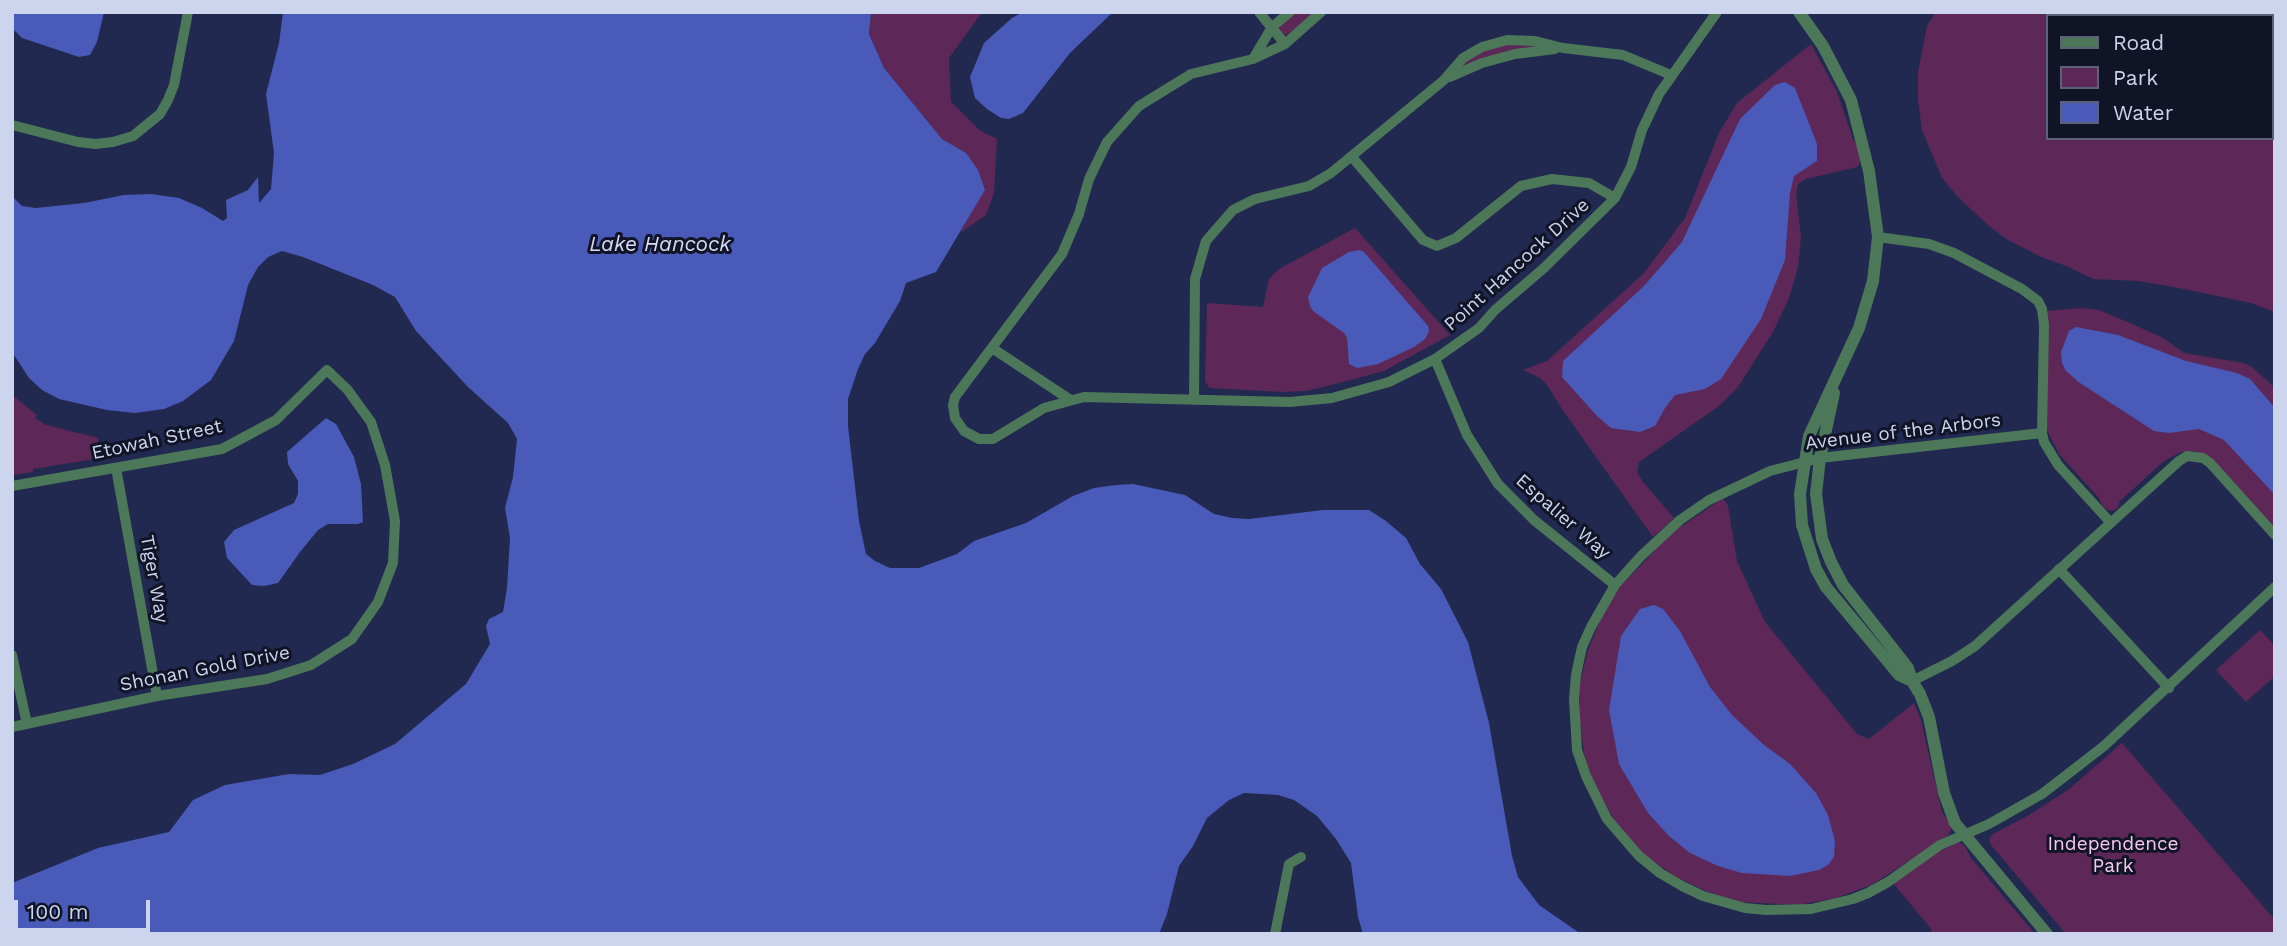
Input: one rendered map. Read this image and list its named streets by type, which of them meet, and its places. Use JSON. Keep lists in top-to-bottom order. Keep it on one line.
{"streets":{"street":["Point Hancock Drive","Avenue of the Arbors","Etowah Street","Espalier Way","Tiger Way","Shonan Gold Drive"]},"crossings":[["Point Hancock Drive","Espalier Way"],["Avenue of the Arbors","Espalier Way"],["Etowah Street","Tiger Way"],["Etowah Street","Shonan Gold Drive"],["Tiger Way","Shonan Gold Drive"]],"water":["Lake Hancock"],"parks":["Independence Park"],"legend":["Road","Park","Water"],"scale_bar":"100 m"}
